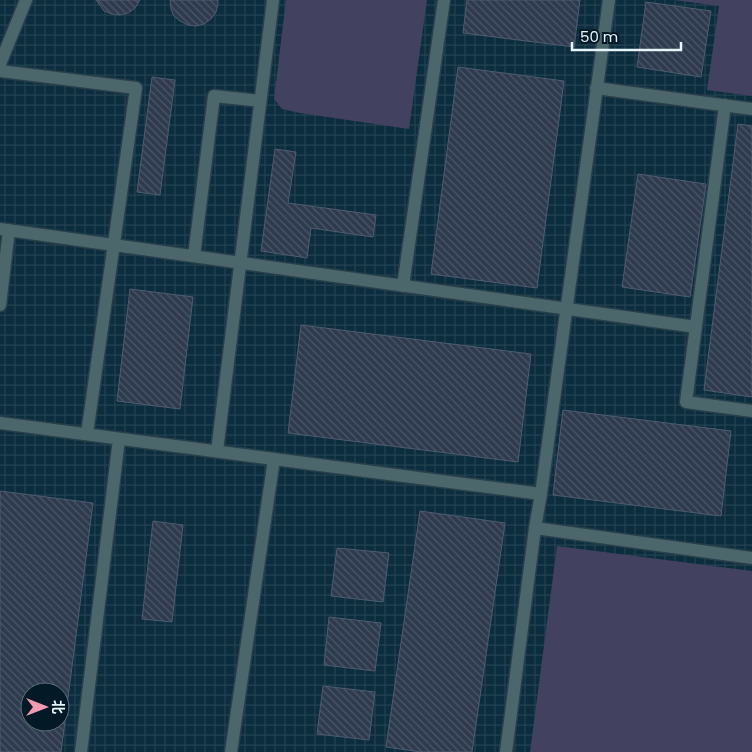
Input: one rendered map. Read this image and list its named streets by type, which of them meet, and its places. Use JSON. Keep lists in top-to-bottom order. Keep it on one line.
{"scale_bar":"50 m","north":"right"}
